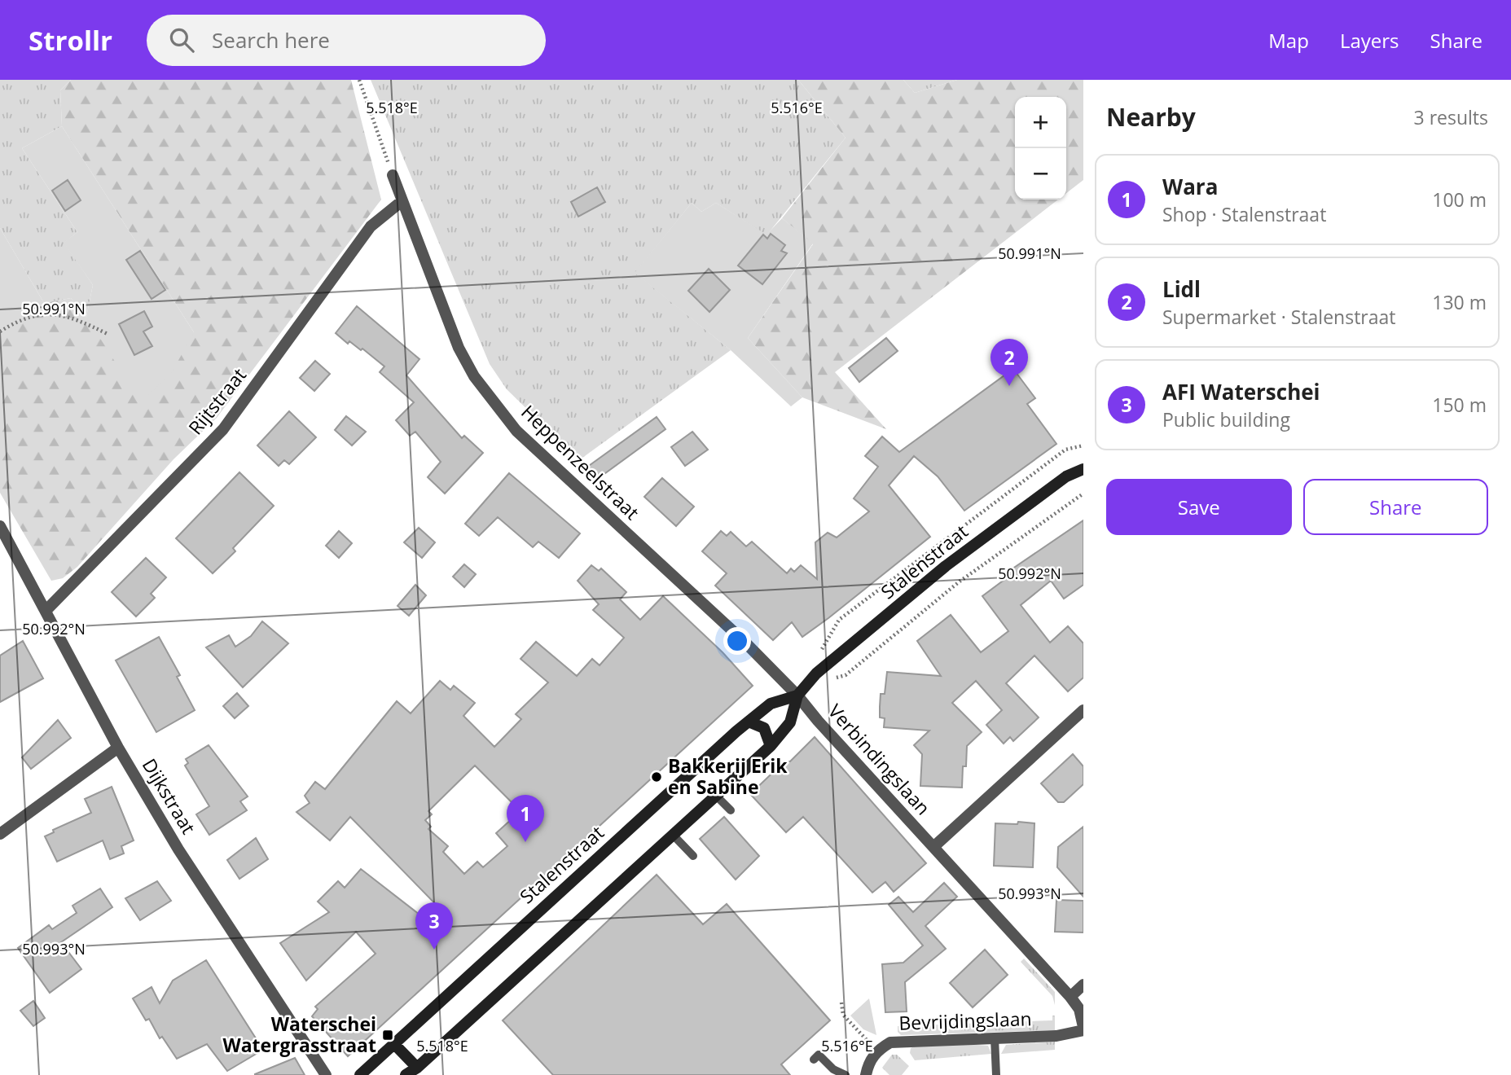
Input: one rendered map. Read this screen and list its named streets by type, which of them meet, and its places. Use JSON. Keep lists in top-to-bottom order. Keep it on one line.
{"streets":{"street":["Rijtstraat","Heppenzeelstraat","Stalenstraat","Verbindingslaan","Dijkstraat","Bevrijdingslaan"]},"crossings":[["Rijtstraat","Heppenzeelstraat"],["Rijtstraat","Dijkstraat"],["Heppenzeelstraat","Stalenstraat"],["Heppenzeelstraat","Verbindingslaan"],["Stalenstraat","Verbindingslaan"],["Verbindingslaan","Bevrijdingslaan"]],"places":{"other":["Bakkerij Erik en Sabine"],"transit":["Waterschei Watergrasstraat"]},"page":{"header":"Strollr","search":"Search here","nav":["Map","Layers","Share"],"heading":["Nearby","3 results"],"map_buttons":["+","−"],"list":[{"mark":"1","name":"Wara","note":"Shop · Stalenstraat","value":"100 m"},{"mark":"2","name":"Lidl","note":"Supermarket · Stalenstraat","value":"130 m"},{"mark":"3","name":"AFI Waterschei","note":"Public building","value":"150 m"}],"pins":["2","1","3"],"buttons":["Save","Share"]},"coordinates":["5.518°E","5.516°E","50.991°N","50.992°N","50.993°N"]}
